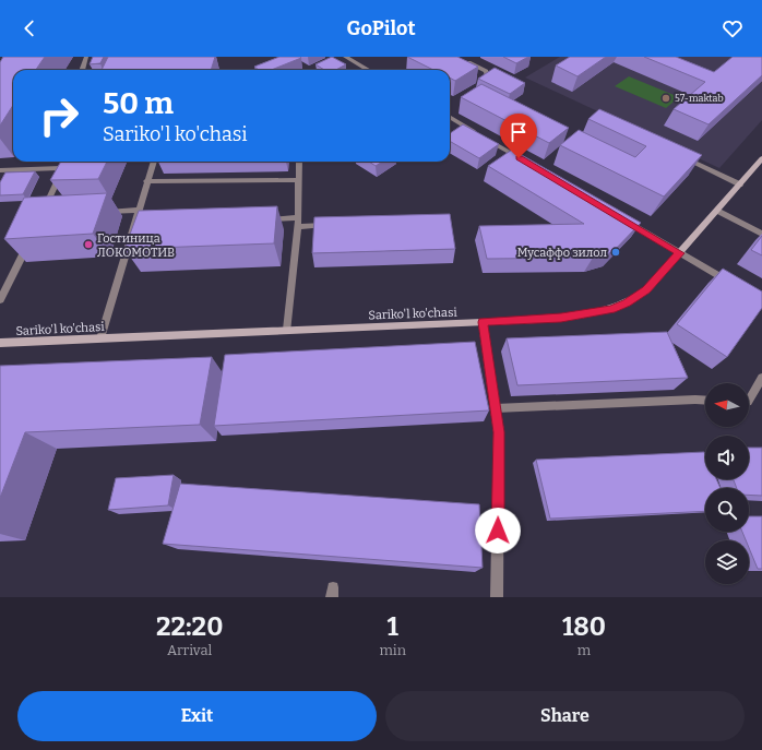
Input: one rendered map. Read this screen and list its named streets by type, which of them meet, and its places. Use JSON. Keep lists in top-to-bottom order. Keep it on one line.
{"streets":{"main road":["Sariko'l ko'chasi"]},"places":["57-maktab","Гостиница ЛОКОМОТИВ","Мусаффо зилол"],"north":"left","page":{"header":"GoPilot","turn":["50 m","Sariko'l ko'chasi"],"eta":["22:20","Arrival","1","min","180","m"],"buttons":["Exit","Share"]}}
